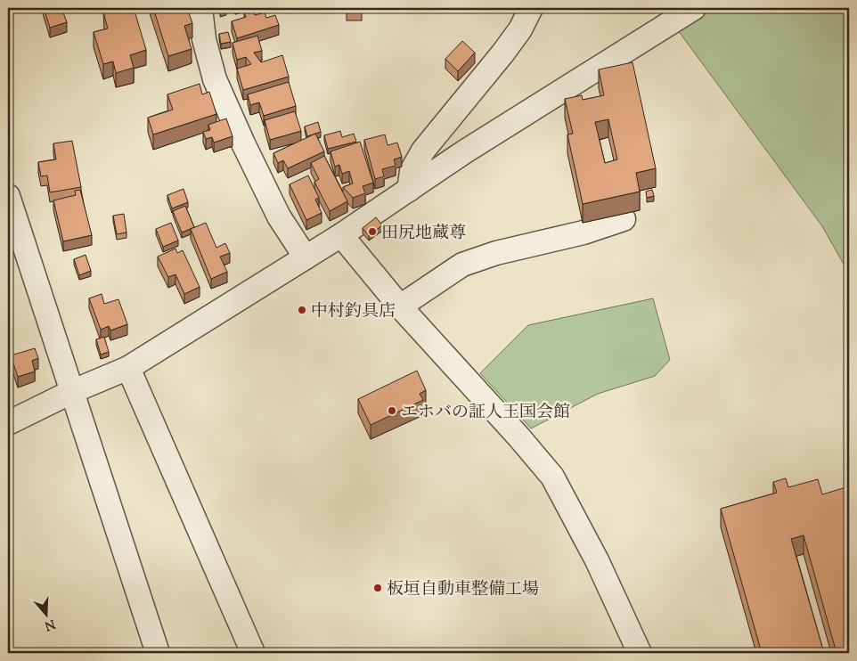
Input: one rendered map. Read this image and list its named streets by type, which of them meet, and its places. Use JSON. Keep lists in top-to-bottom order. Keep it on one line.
{"places":["田尻地蔵尊","中村釣具店","エホバの証人王国会館","板垣自動車整備工場"],"north":"bottom"}
